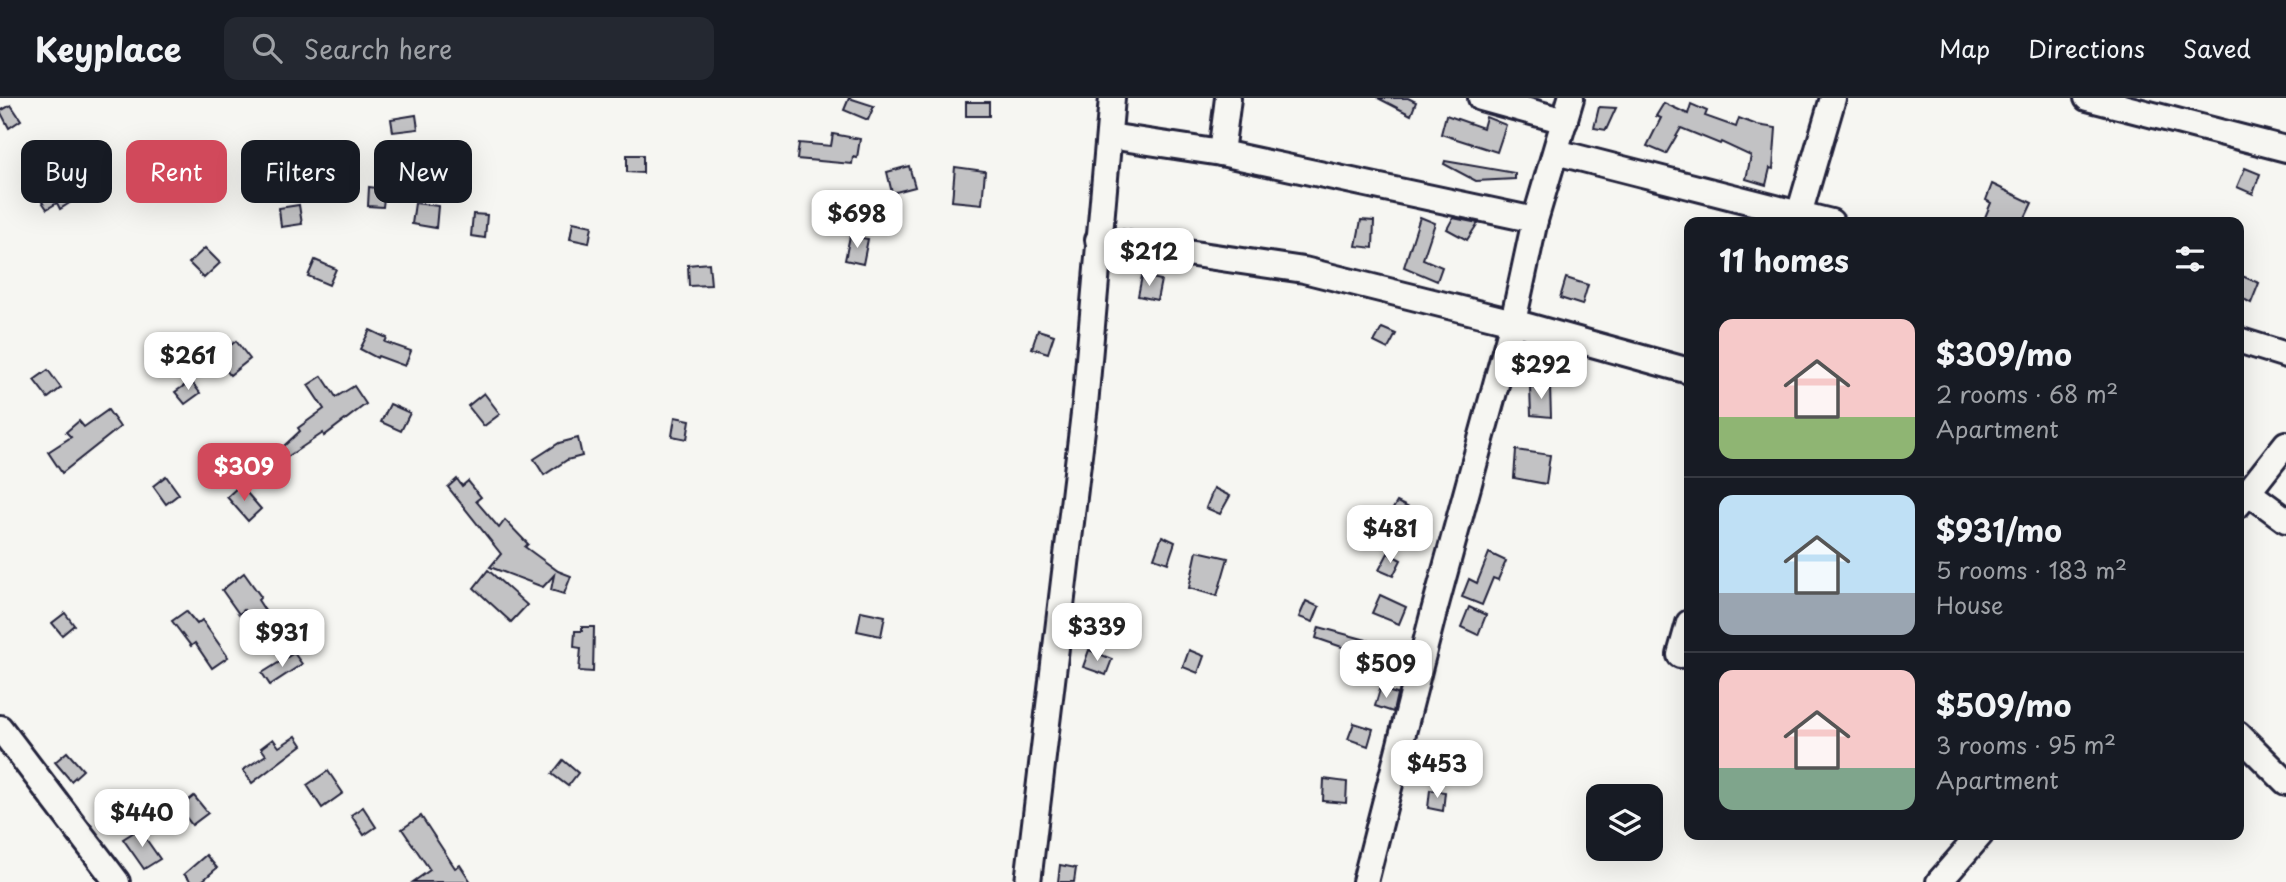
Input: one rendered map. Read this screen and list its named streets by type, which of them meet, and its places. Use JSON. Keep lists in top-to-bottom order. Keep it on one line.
{"page":{"header":"Keyplace","search":"Search here","nav":["Map","Directions","Saved"],"chip":["Buy","Rent","Filters","New"],"price":["$698","$212","$261","$292","$309","$481","$339","$931","$509","$453","$440"],"heading":"11 homes","list":[{"name":"$309/mo","note":"2 rooms · 68 m² · Apartment"},{"name":"$931/mo","note":"5 rooms · 183 m² · House"},{"name":"$509/mo","note":"3 rooms · 95 m² · Apartment"}]}}
